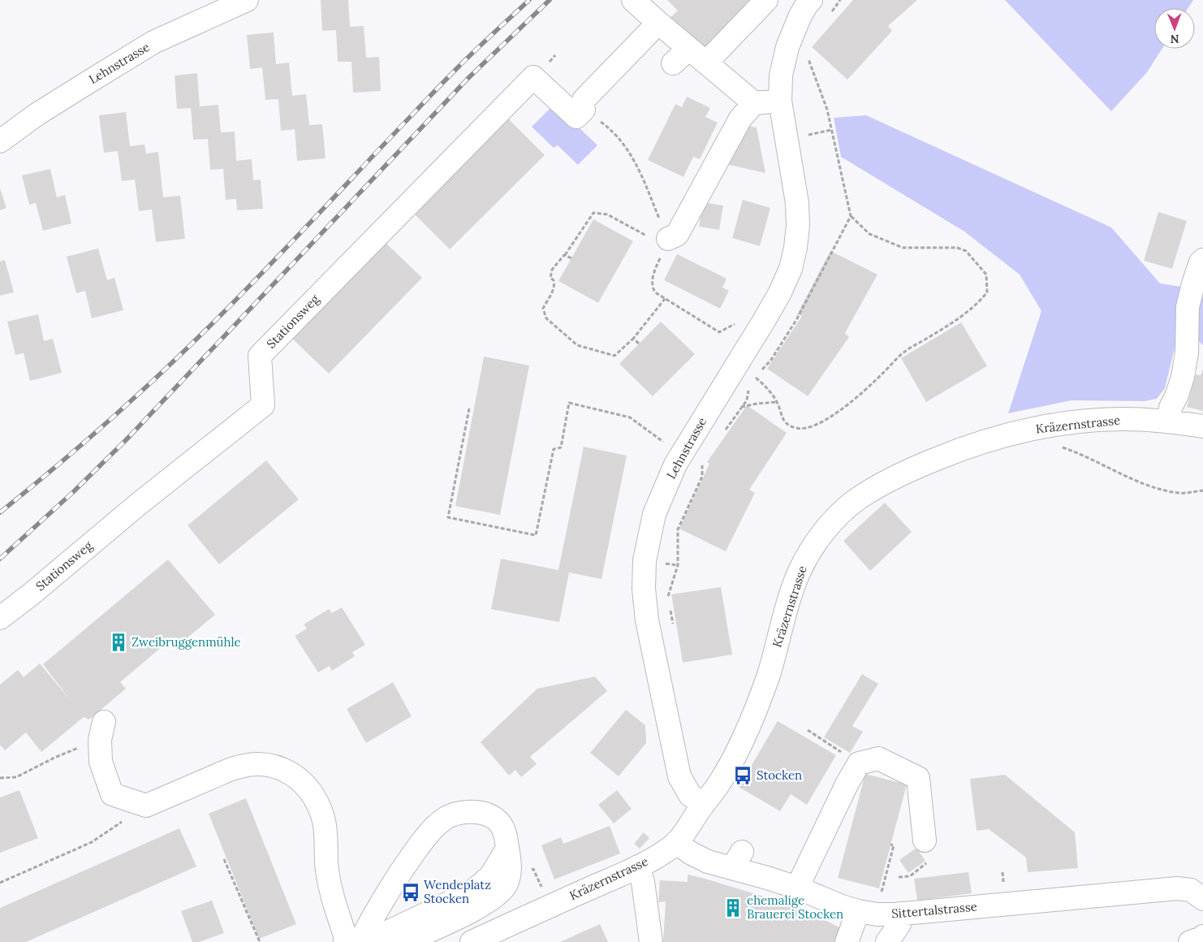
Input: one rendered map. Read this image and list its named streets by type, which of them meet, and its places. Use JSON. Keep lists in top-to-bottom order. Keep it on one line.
{"streets":{"street":["Lehnstrasse","Stationsweg","Kräzernstrasse","Sittertalstrasse"]},"crossings":[["Lehnstrasse","Kräzernstrasse"],["Kräzernstrasse","Sittertalstrasse"]],"places":{"building":["Zweibruggenmühle","ehemalige Brauerei Stocken"],"bus stop":["Stocken","Wendeplatz Stocken"]},"north":"bottom"}
